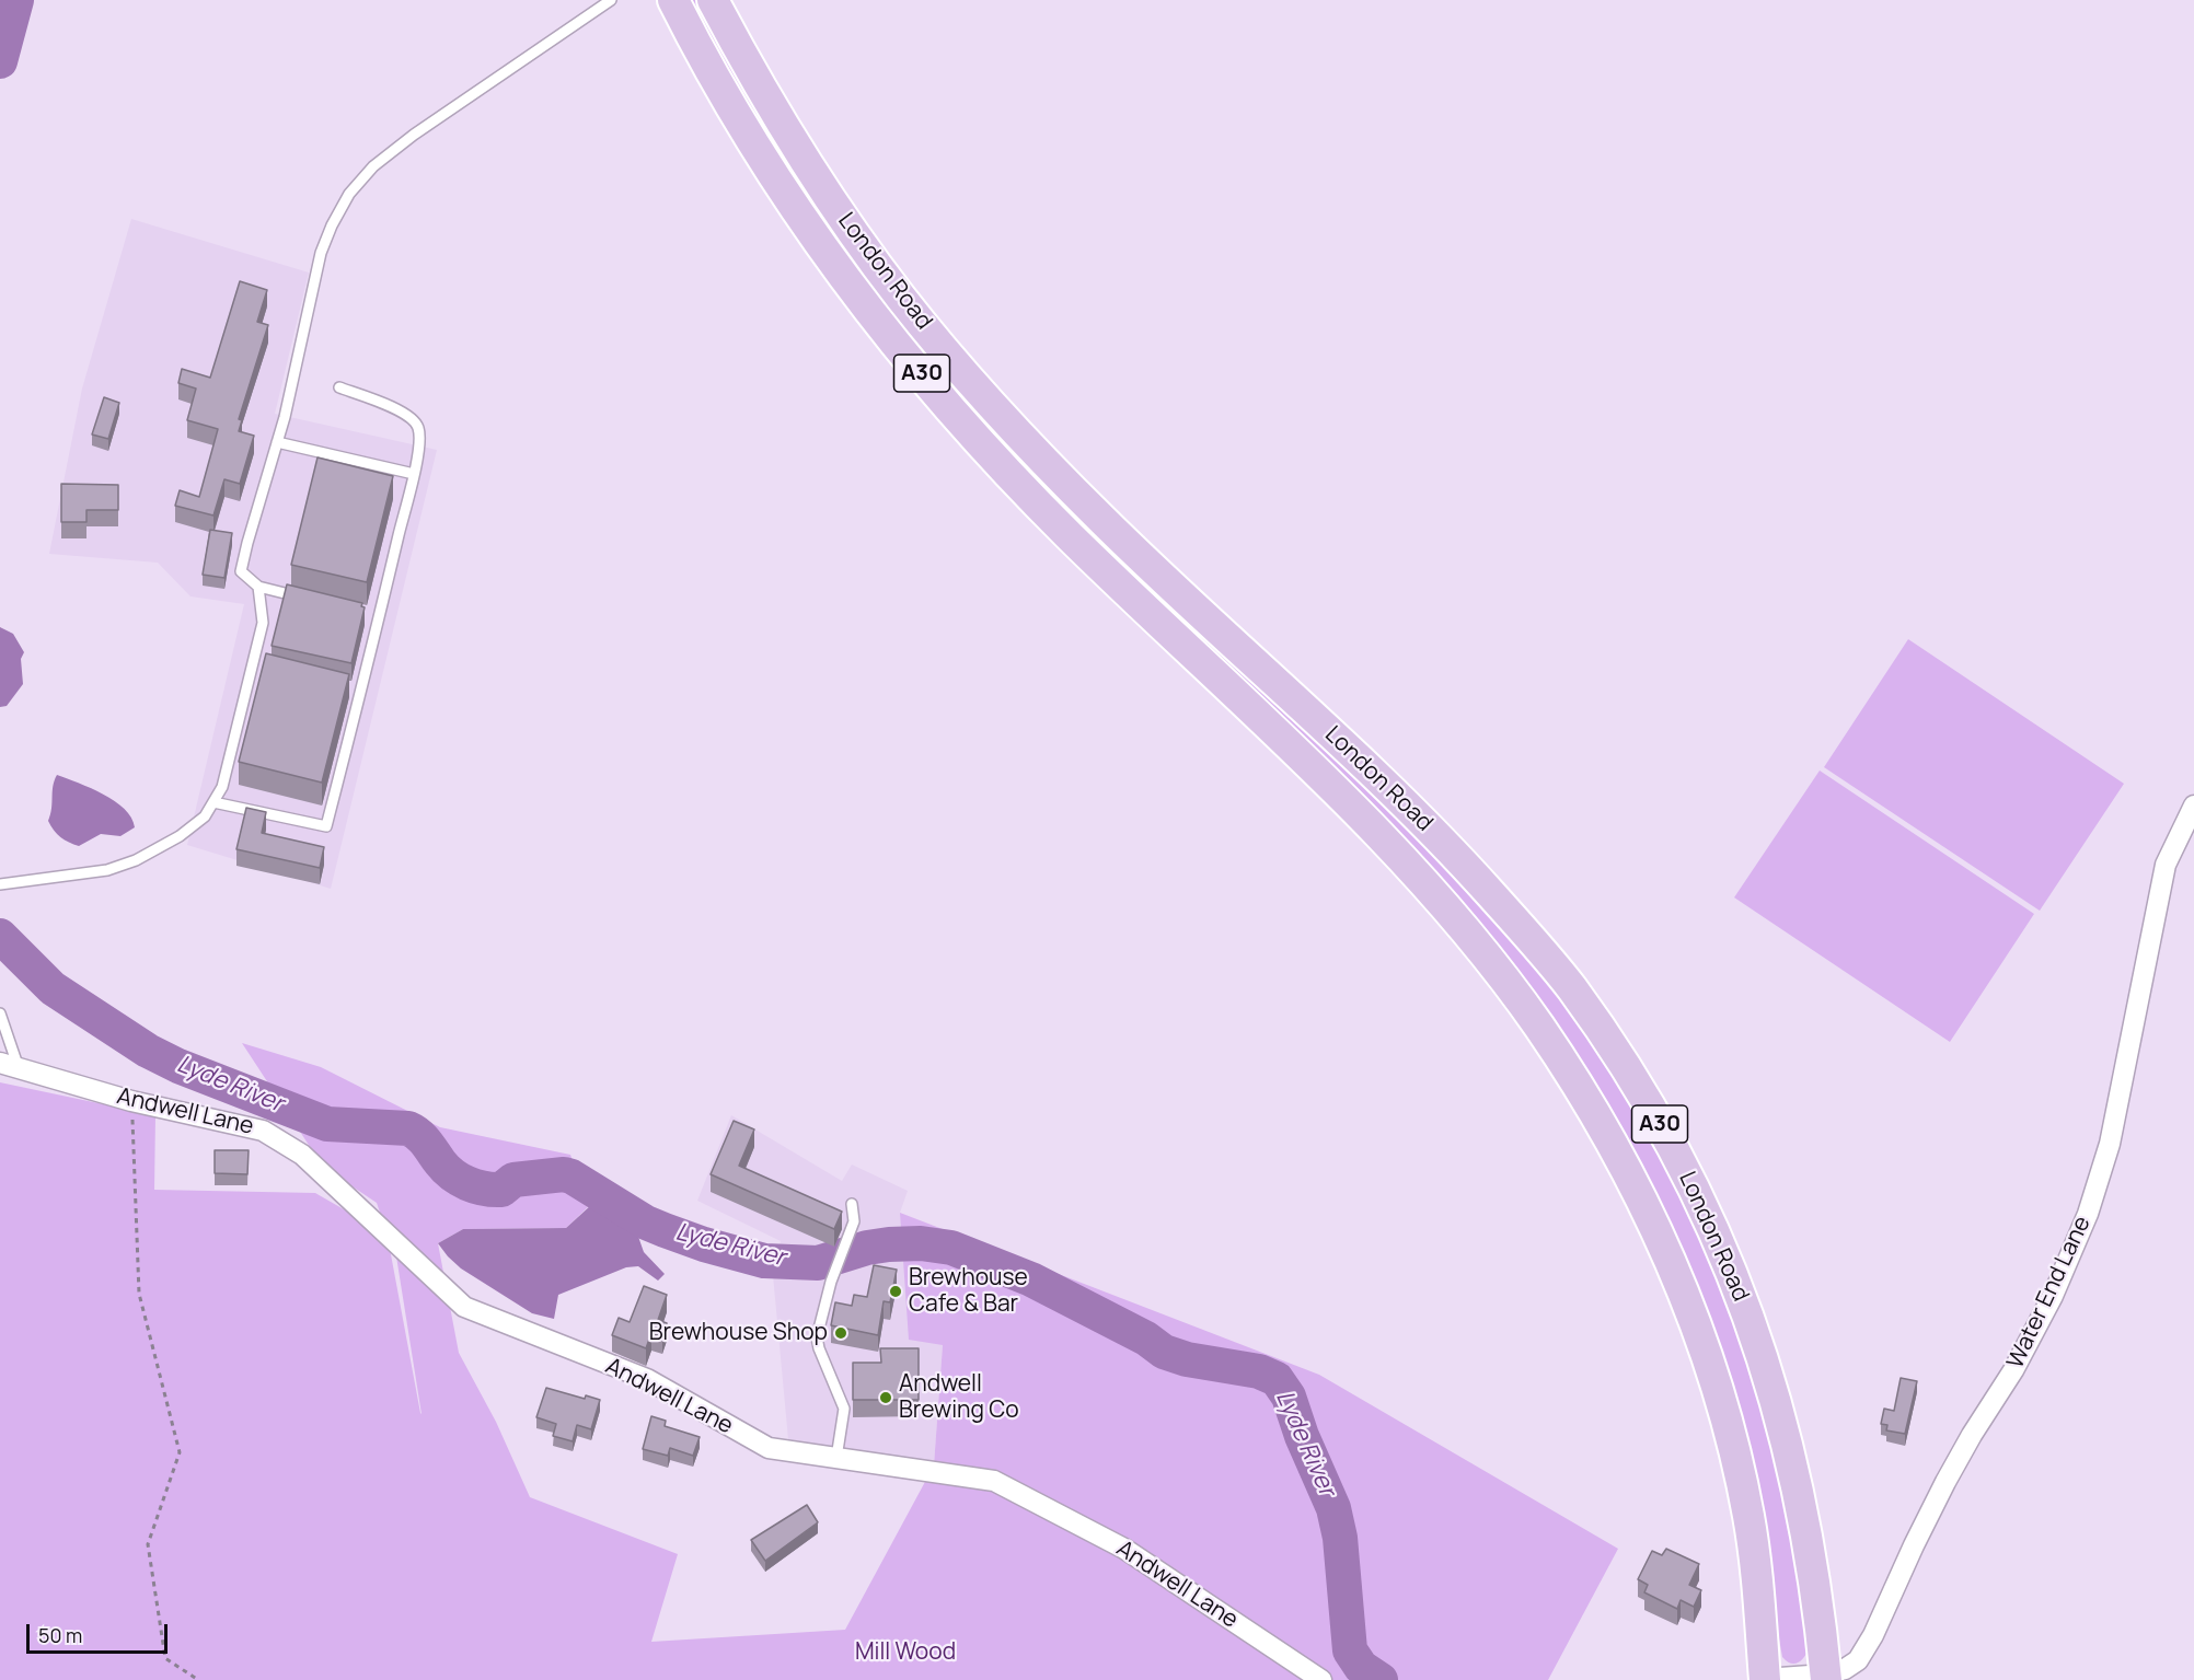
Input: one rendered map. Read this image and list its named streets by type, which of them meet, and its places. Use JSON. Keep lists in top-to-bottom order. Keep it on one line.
{"streets":{"main road":["London Road","A30"],"street":["Andwell Lane","Water End Lane"]},"crossings":[["London Road","Water End Lane"]],"water":["Lyde River"],"parks":["Mill Wood"],"places":["Brewhouse Cafe & Bar","Brewhouse Shop","Andwell Brewing Co"],"scale_bar":"50 m"}
